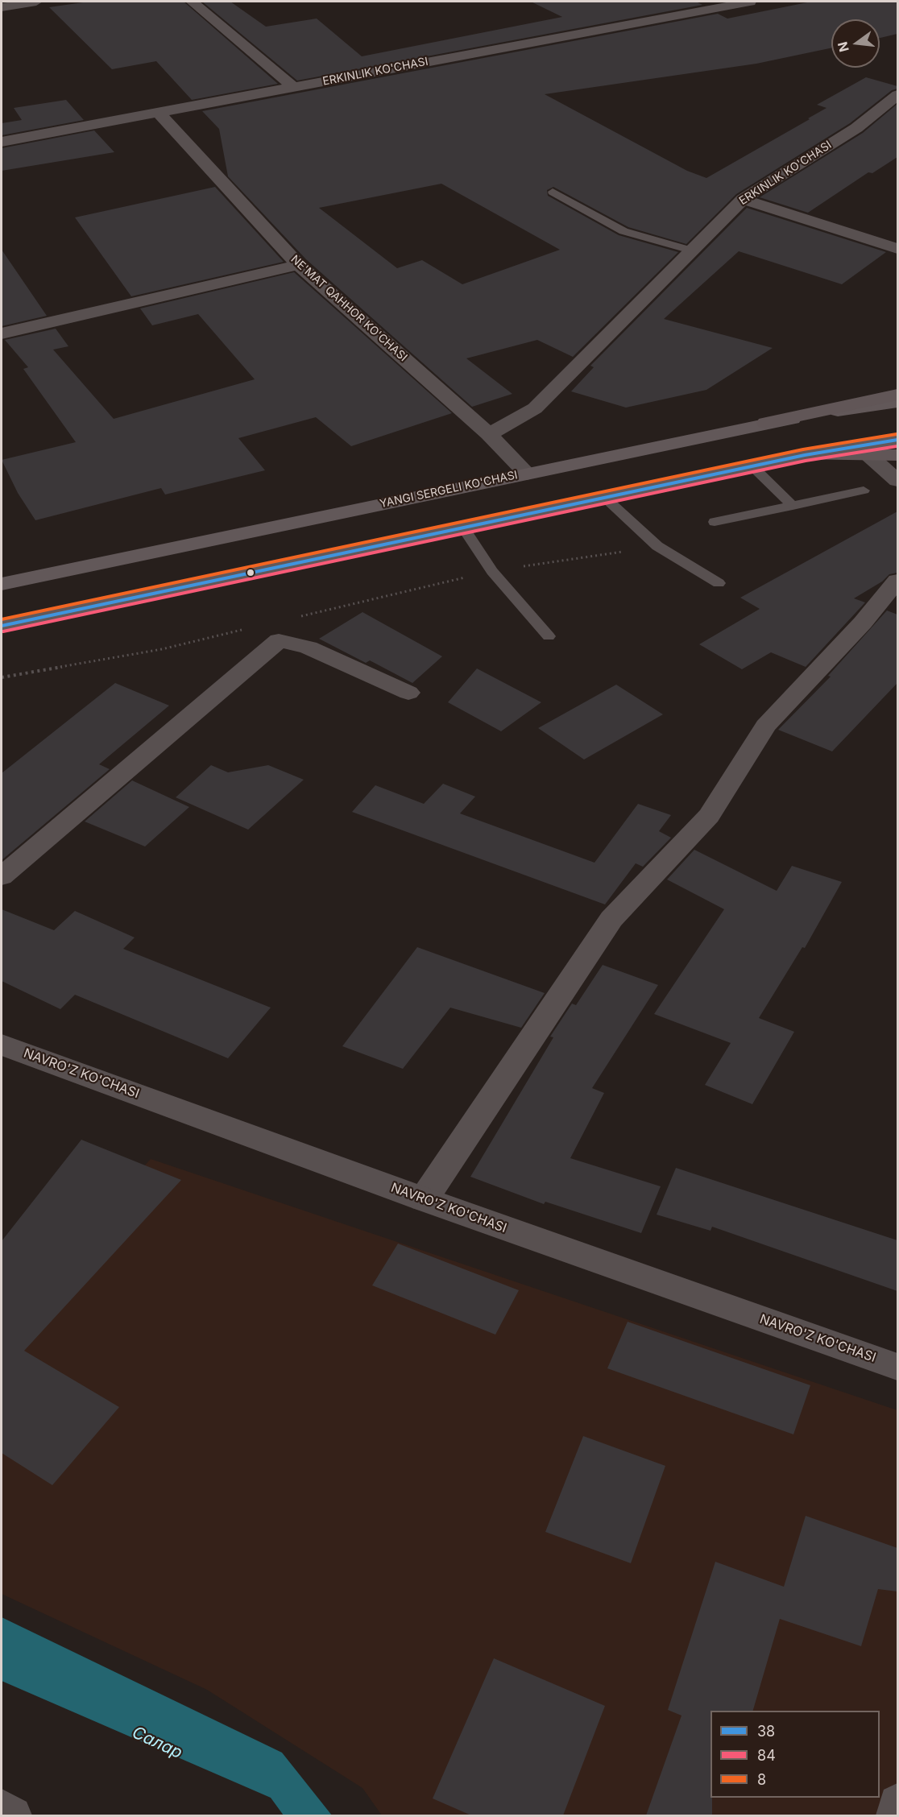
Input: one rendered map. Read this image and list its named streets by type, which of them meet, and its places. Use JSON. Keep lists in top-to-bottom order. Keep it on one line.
{"streets":{"main road":["YANGI SERGELI KO'CHASI"],"street":["ERKINLIK KO'CHASI","NE'MAT QAHHOR KO'CHASI","NAVRO'Z KO'CHASI"]},"crossings":[["ERKINLIK KO'CHASI","NE'MAT QAHHOR KO'CHASI"],["NE'MAT QAHHOR KO'CHASI","YANGI SERGELI KO'CHASI"]],"water":["Салар"],"lines":["transit line 8","transit line 38","transit line 84"],"legend":["38","84","8"],"north":"left"}
